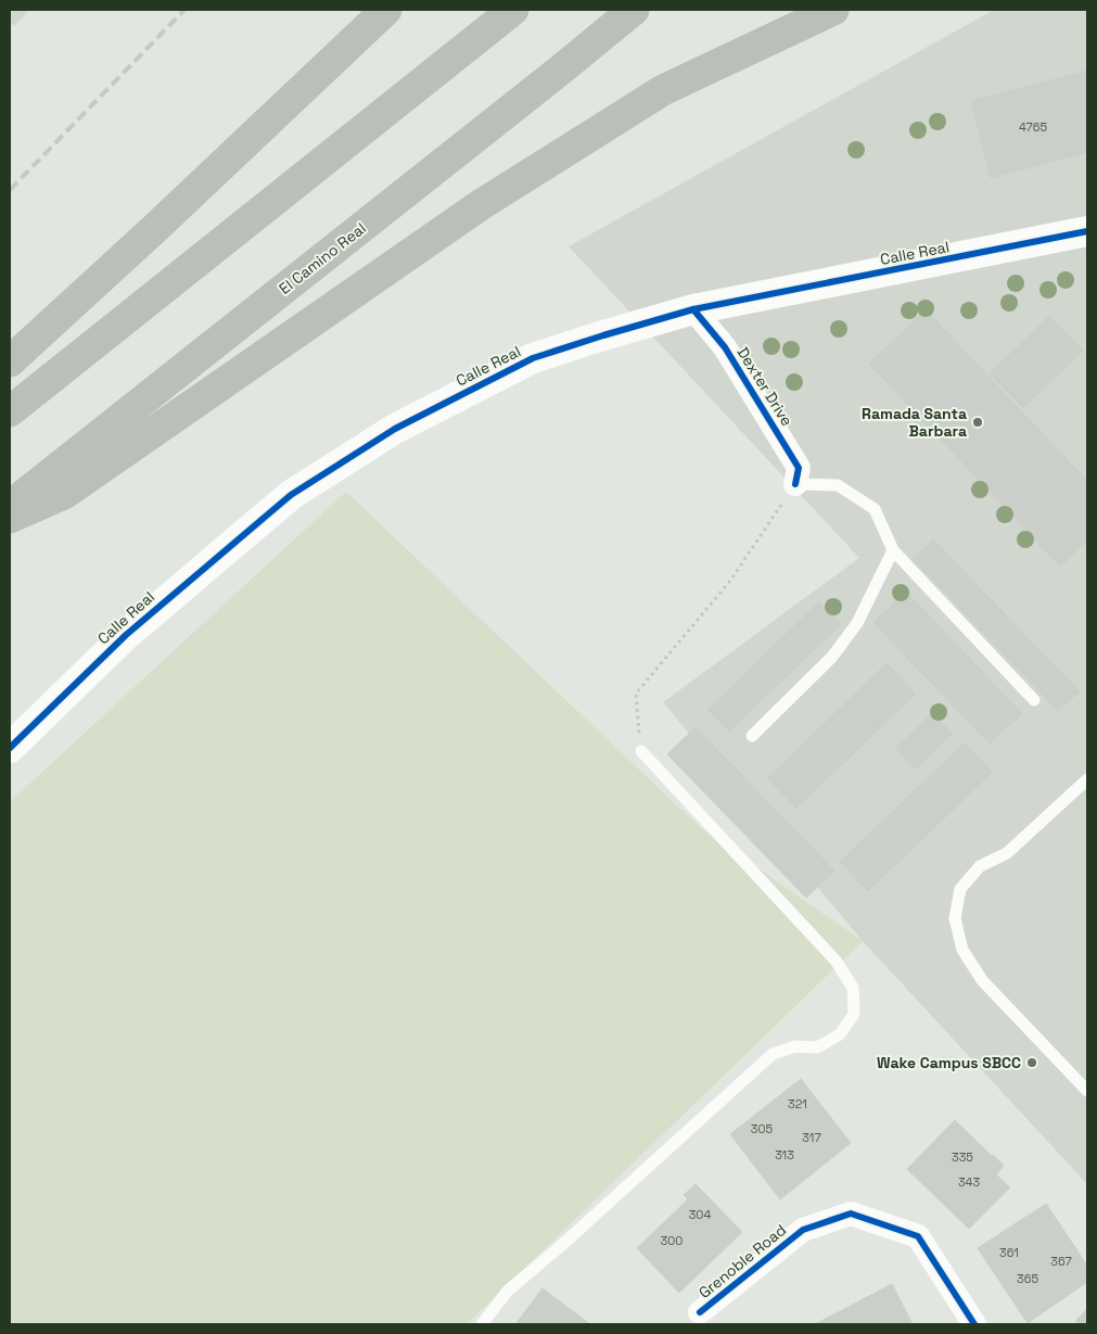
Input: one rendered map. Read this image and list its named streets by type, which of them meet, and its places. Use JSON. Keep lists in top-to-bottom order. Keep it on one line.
{"streets":{"highway":["El Camino Real"],"street":["Calle Real","Dexter Drive","Grenoble Road"]},"crossings":[["Calle Real","Dexter Drive"]],"places":["Ramada Santa Barbara","Wake Campus SBCC"],"house_numbers":["4765","321","305","317","313","335","343","304","300","361","367","365"]}
